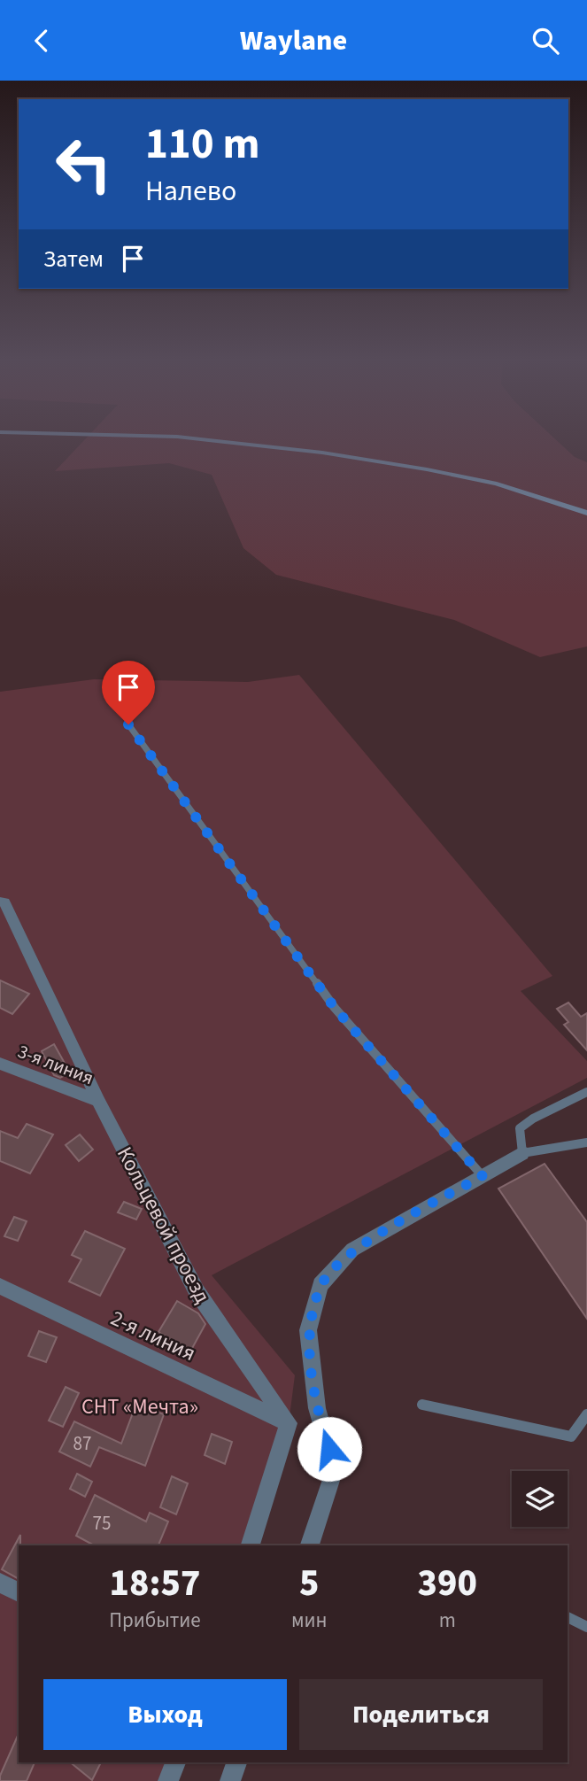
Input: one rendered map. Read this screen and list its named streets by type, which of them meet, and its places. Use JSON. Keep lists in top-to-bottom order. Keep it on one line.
{"streets":{"street":["3-я линия","Кольцевой проезд","2-я линия"]},"crossings":[["3-я линия","Кольцевой проезд"],["Кольцевой проезд","2-я линия"]],"parks":["СНТ «Мечта»"],"house_numbers":["87","75"],"page":{"header":"Waylane","turn":["110 m","Налево"],"then":"Затем","eta":["18:57","Прибытие","5","мин","390","m"],"buttons":["Выход","Поделиться"]}}
